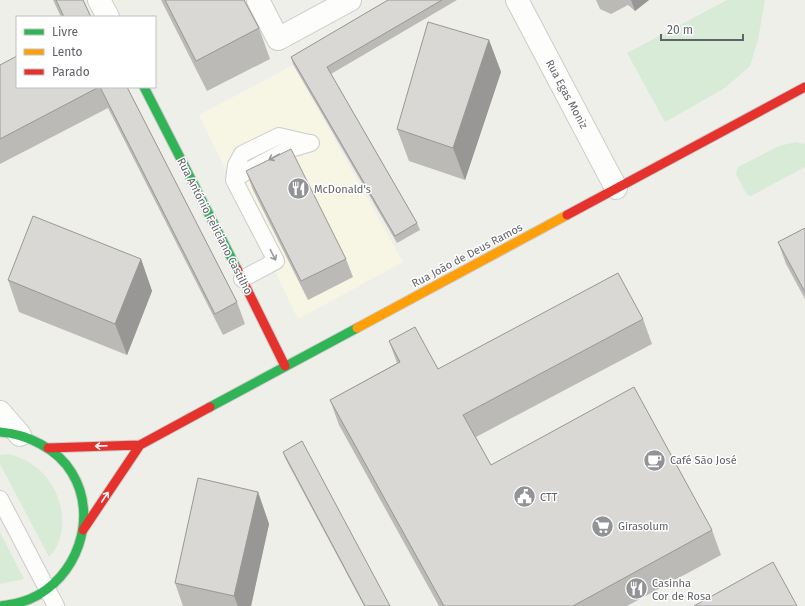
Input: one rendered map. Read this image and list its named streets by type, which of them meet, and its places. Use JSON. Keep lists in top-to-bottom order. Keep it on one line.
{"streets":{"main road":["Rua António Feliciano Castilho","Rua João de Deus Ramos"],"street":["Rua Egas Moniz"]},"crossings":[["Rua Egas Moniz","Rua João de Deus Ramos"],["Rua António Feliciano Castilho","Rua João de Deus Ramos"]],"places":{"restaurant":["McDonald's","Casinha Cor de Rosa"],"cafe":["Café São José"],"public building":["CTT"],"supermarket":["Girasolum"]},"legend":["Livre","Lento","Parado"],"scale_bar":"20 m"}
